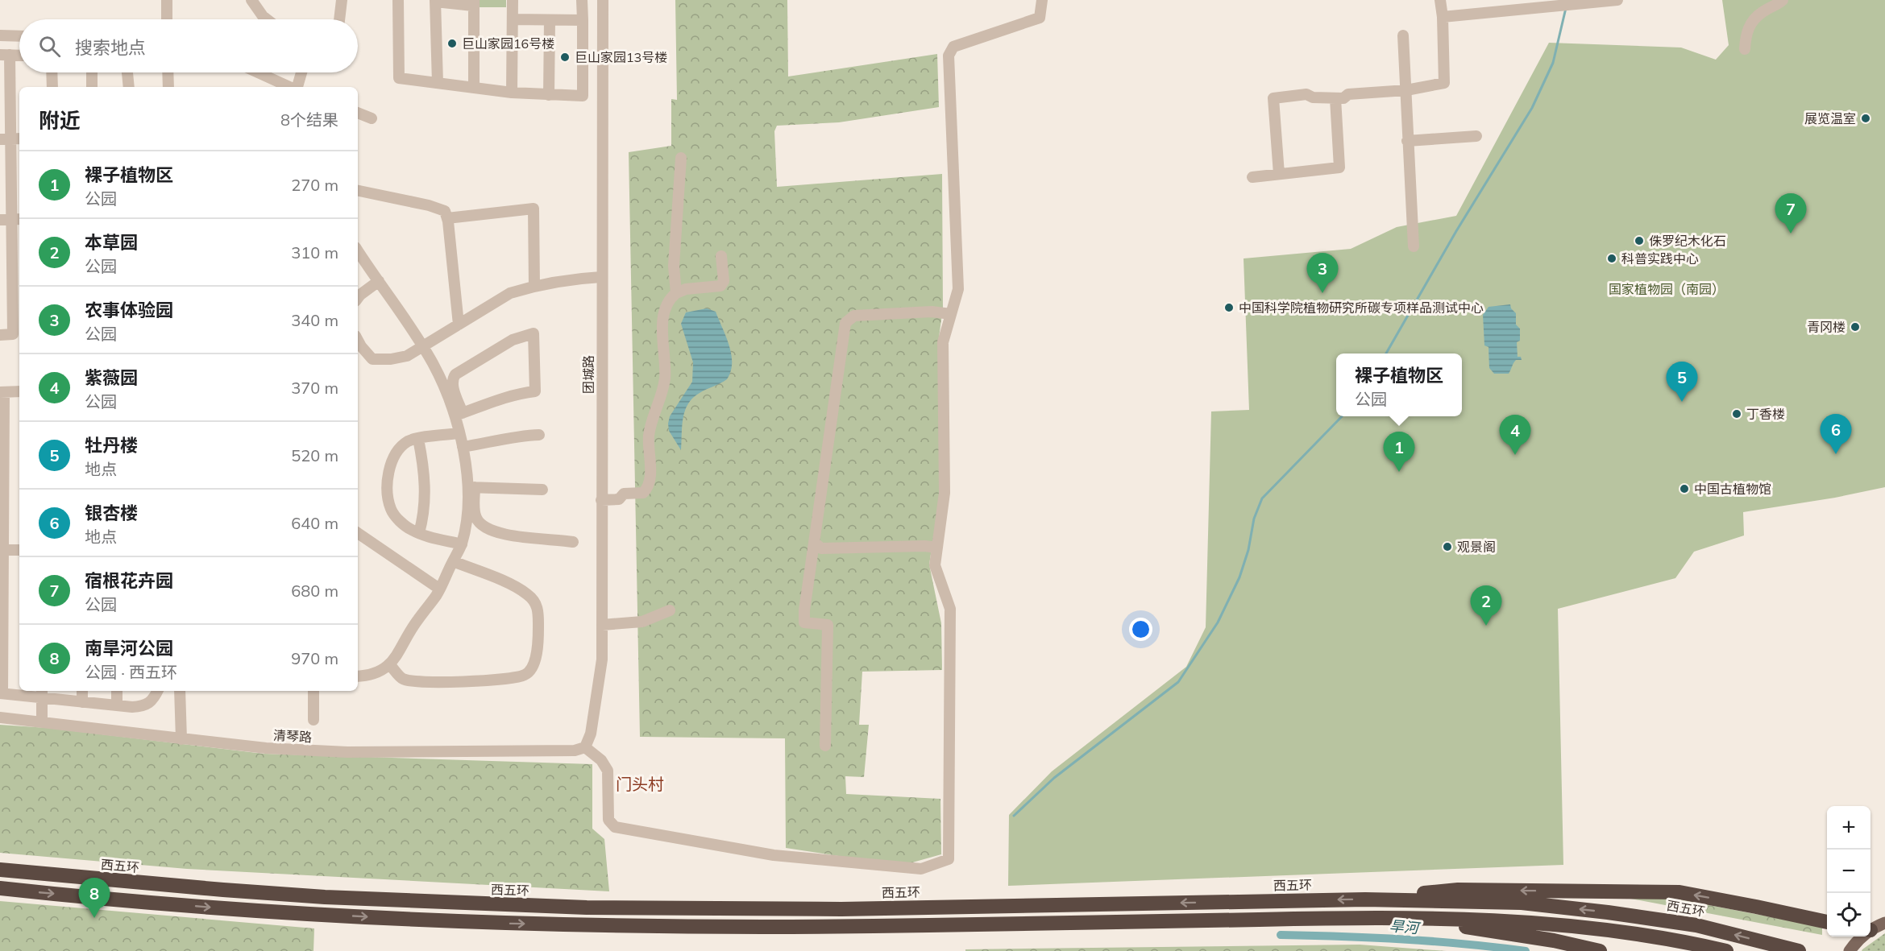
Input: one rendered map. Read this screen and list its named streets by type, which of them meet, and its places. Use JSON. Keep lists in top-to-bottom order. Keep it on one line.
{"streets":{"highway":["西五环"],"street":["团城路","清琴路"]},"crossings":[["团城路","清琴路"]],"districts":["门头村"],"water":["旱河"],"parks":["国家植物园（南园）"],"places":["巨山家园16号楼","巨山家园13号楼","展览温室","侏罗纪木化石","科普实践中心","中国科学院植物研究所碳专项样品测试中心","青冈楼","丁香楼","中国古植物馆","观景阁"],"page":{"search":"搜索地点","heading":["附近","8个结果"],"list":[{"mark":"1","name":"裸子植物区","note":"公园","value":"270 m"},{"mark":"2","name":"本草园","note":"公园","value":"310 m"},{"mark":"3","name":"农事体验园","note":"公园","value":"340 m"},{"mark":"4","name":"紫薇园","note":"公园","value":"370 m"},{"mark":"5","name":"牡丹楼","note":"地点","value":"520 m"},{"mark":"6","name":"银杏楼","note":"地点","value":"640 m"},{"mark":"7","name":"宿根花卉园","note":"公园","value":"680 m"},{"mark":"8","name":"南旱河公园","note":"公园 · 西五环","value":"970 m"}],"pins":["7","3","5","6","4","1","2","8"],"popup":["裸子植物区","公园"],"map_buttons":["+","−"]}}
